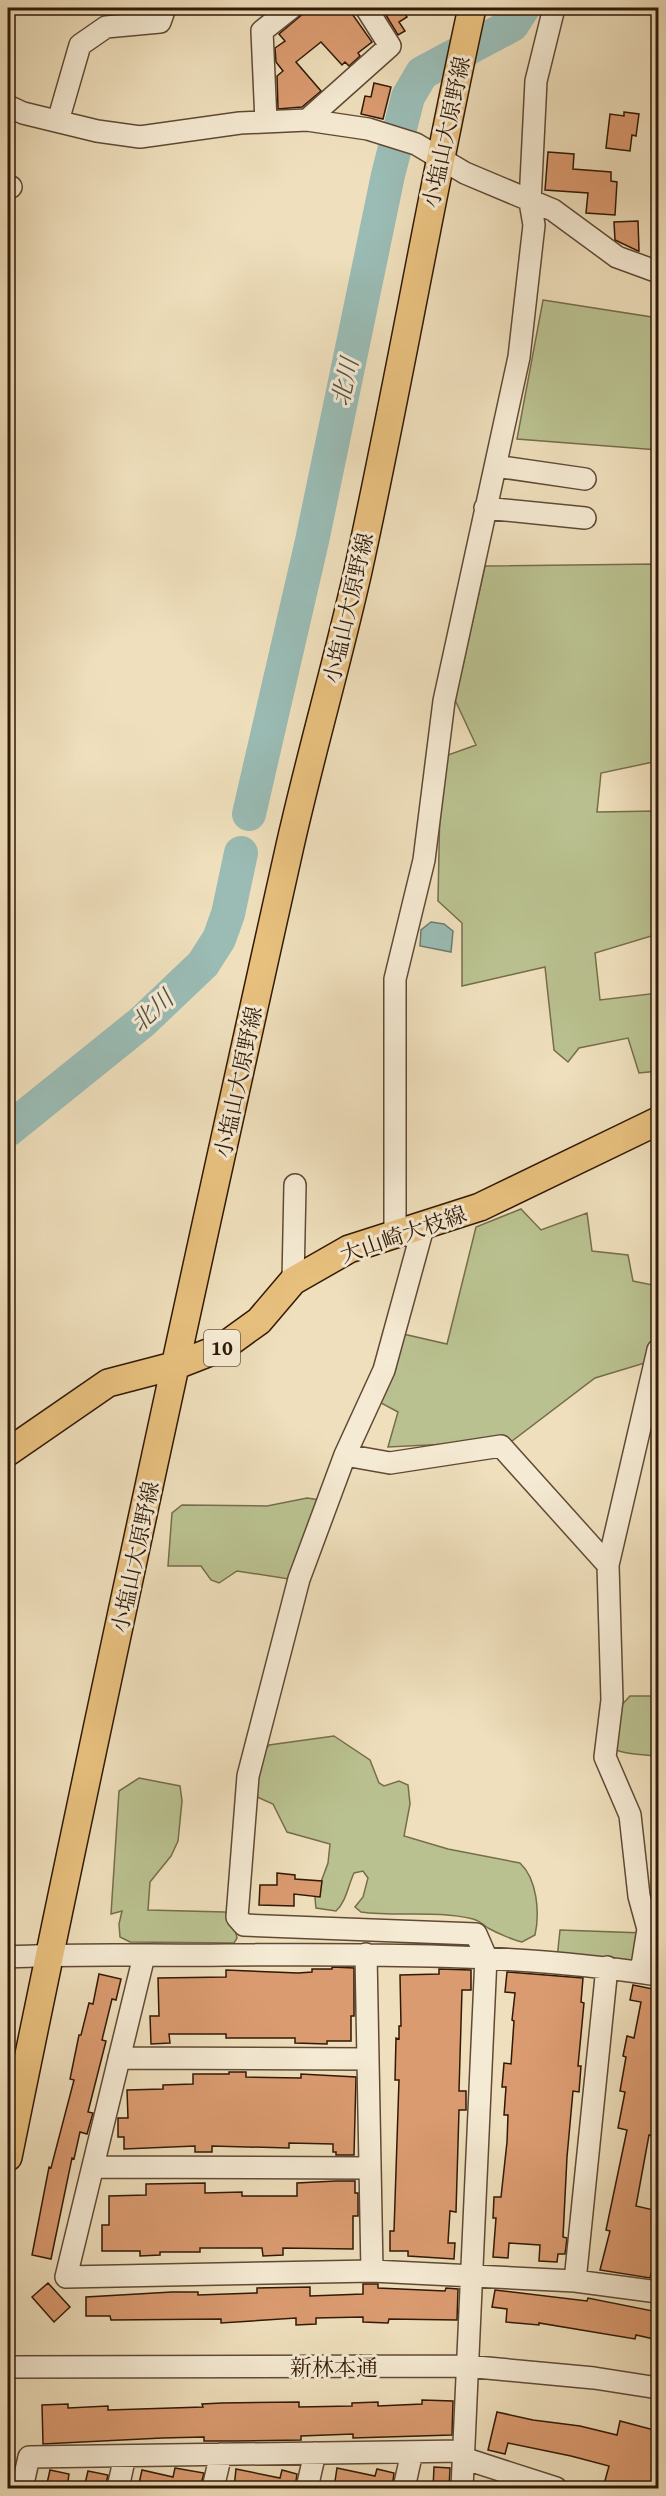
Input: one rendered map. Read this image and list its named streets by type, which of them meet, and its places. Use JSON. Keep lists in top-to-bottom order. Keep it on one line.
{"streets":{"main road":["小塩山大原野線","大山崎大枝線","10"],"street":["新林本通"]},"crossings":[["小塩山大原野線","大山崎大枝線"]],"water":["北川"]}
